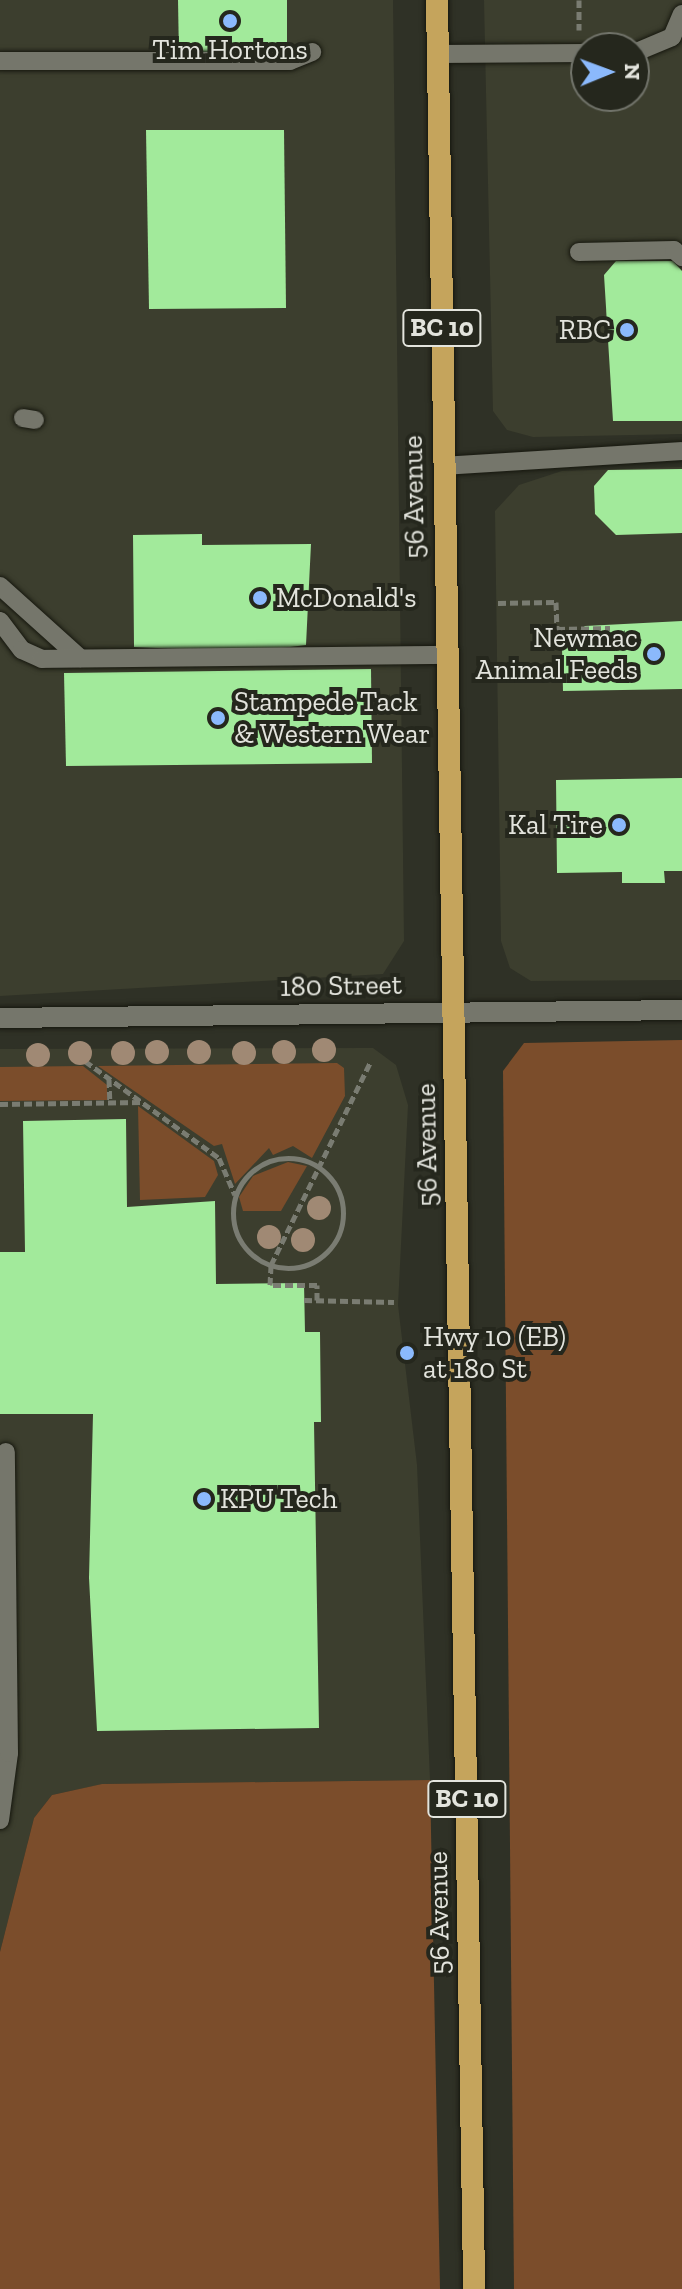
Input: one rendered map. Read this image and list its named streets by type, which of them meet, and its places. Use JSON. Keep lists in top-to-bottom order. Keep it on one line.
{"streets":{"highway":["BC 10","56 Avenue"],"street":["180 Street"]},"crossings":[["56 Avenue","180 Street"]],"places":["Tim Hortons","RBC","McDonald's","Newmac Animal Feeds","Stampede Tack & Western Wear","Kal Tire","Hwy 10 (EB) at 180 St","KPU Tech"],"north":"right"}
